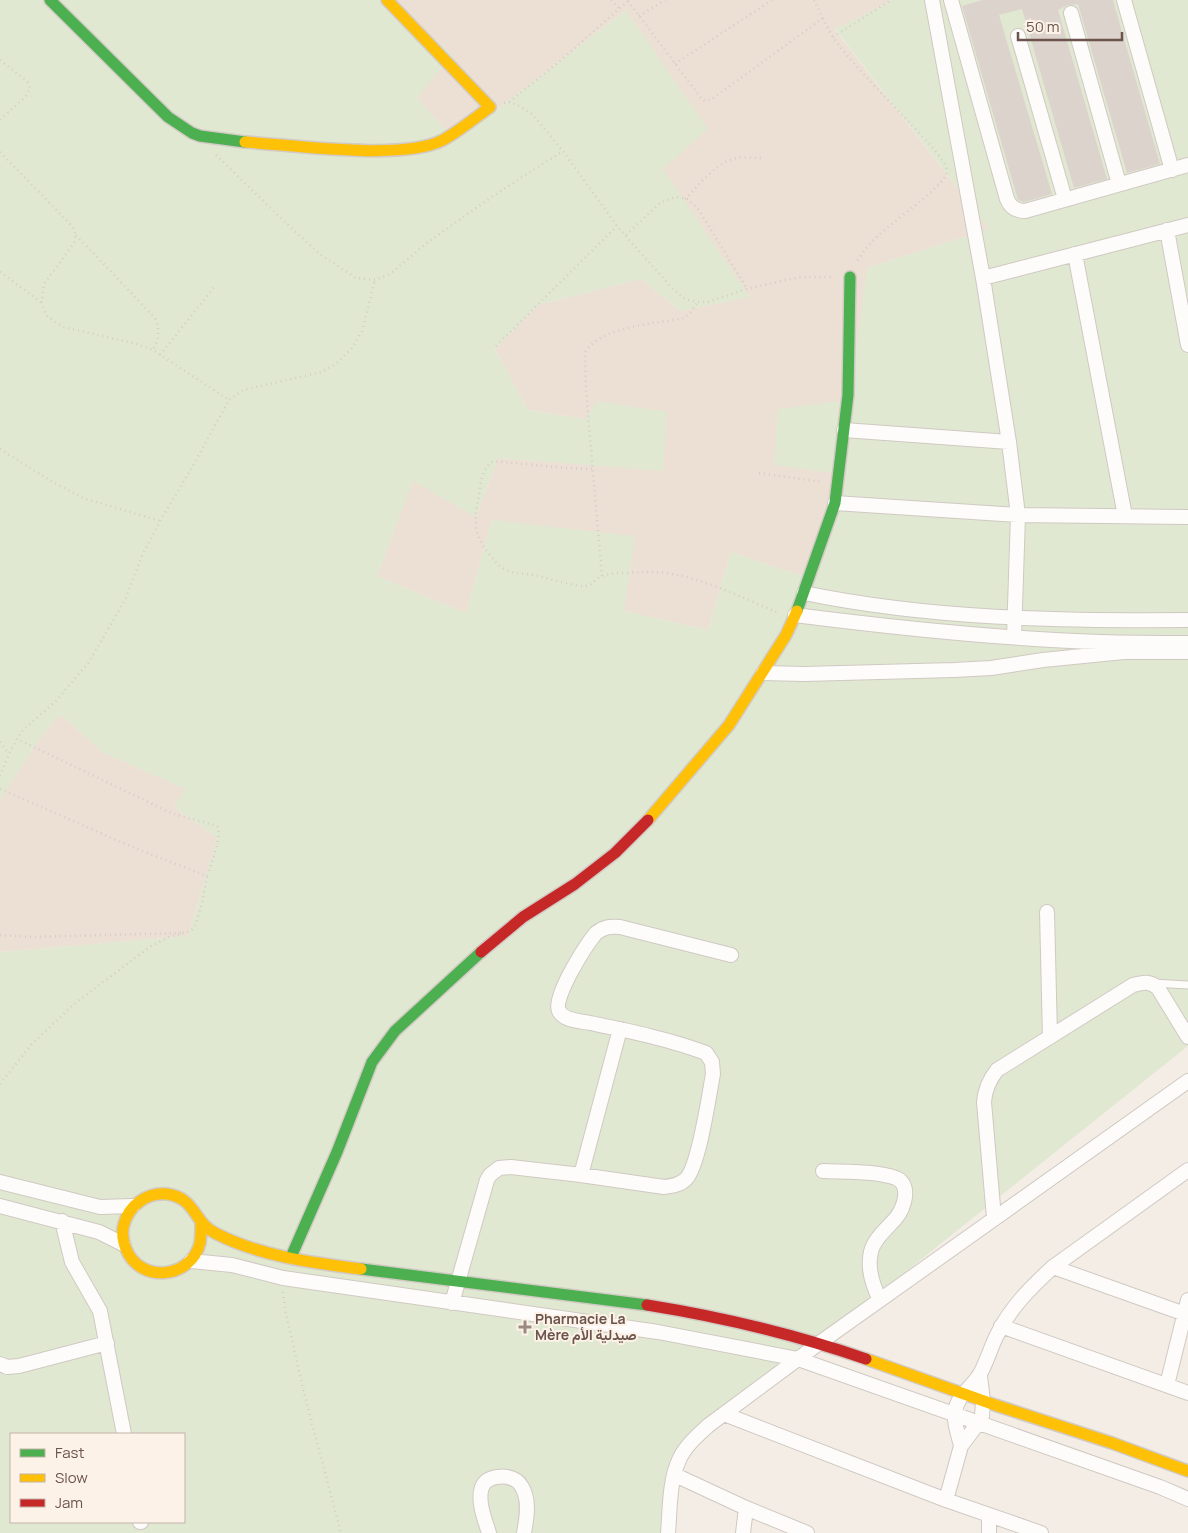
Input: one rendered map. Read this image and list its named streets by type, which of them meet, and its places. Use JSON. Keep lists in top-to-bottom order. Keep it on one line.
{"places":{"health":["Pharmacie La Mère صيدلية الأم"]},"legend":["Fast","Slow","Jam"],"scale_bar":"50 m"}
